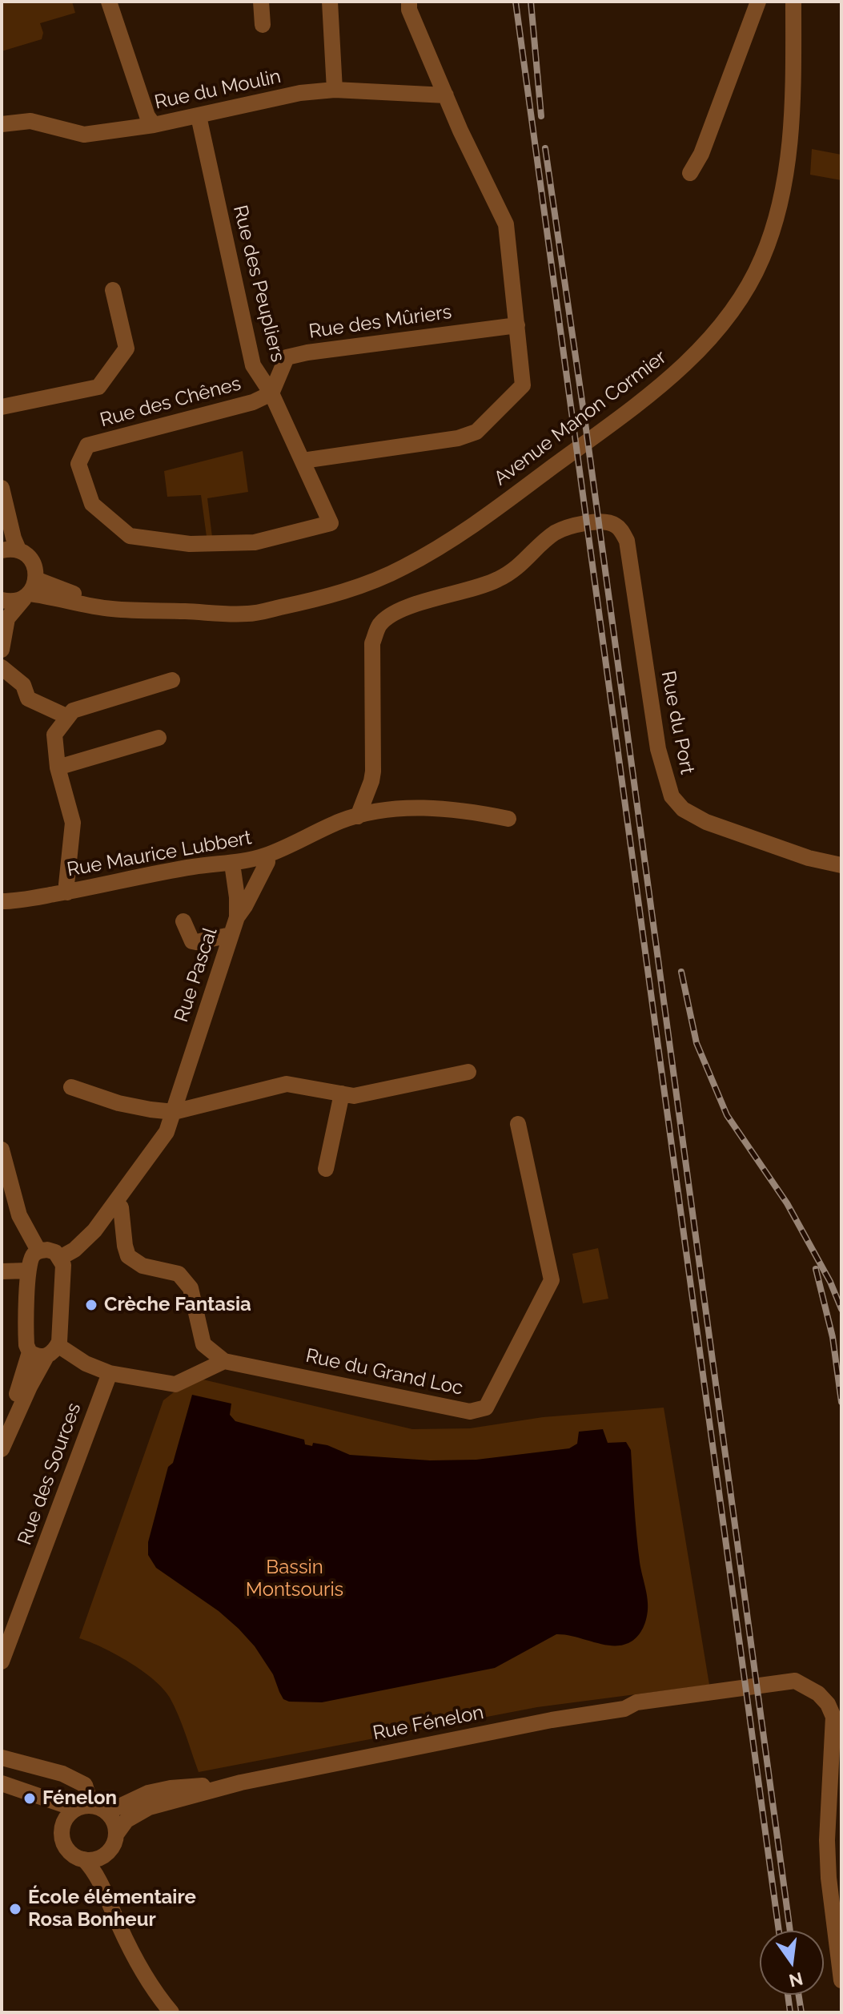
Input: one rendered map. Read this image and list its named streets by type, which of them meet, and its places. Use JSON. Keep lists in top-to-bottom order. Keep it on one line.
{"streets":{"street":["Rue du Moulin","Rue des Peupliers","Rue des Mûriers","Rue des Chênes","Avenue Manon Cormier","Rue du Port","Rue Maurice Lubbert","Rue Pascal","Rue du Grand Loc","Rue des Sources","Rue Fénelon"]},"crossings":[["Rue du Moulin","Rue des Peupliers"],["Rue des Peupliers","Rue des Mûriers"],["Rue des Peupliers","Rue des Chênes"],["Rue des Mûriers","Rue des Chênes"],["Rue du Port","Rue Maurice Lubbert"],["Rue Maurice Lubbert","Rue Pascal"]],"parks":["Bassin Montsouris"],"places":["Crèche Fantasia","Fénelon","École élémentaire Rosa Bonheur"],"north":"bottom"}
